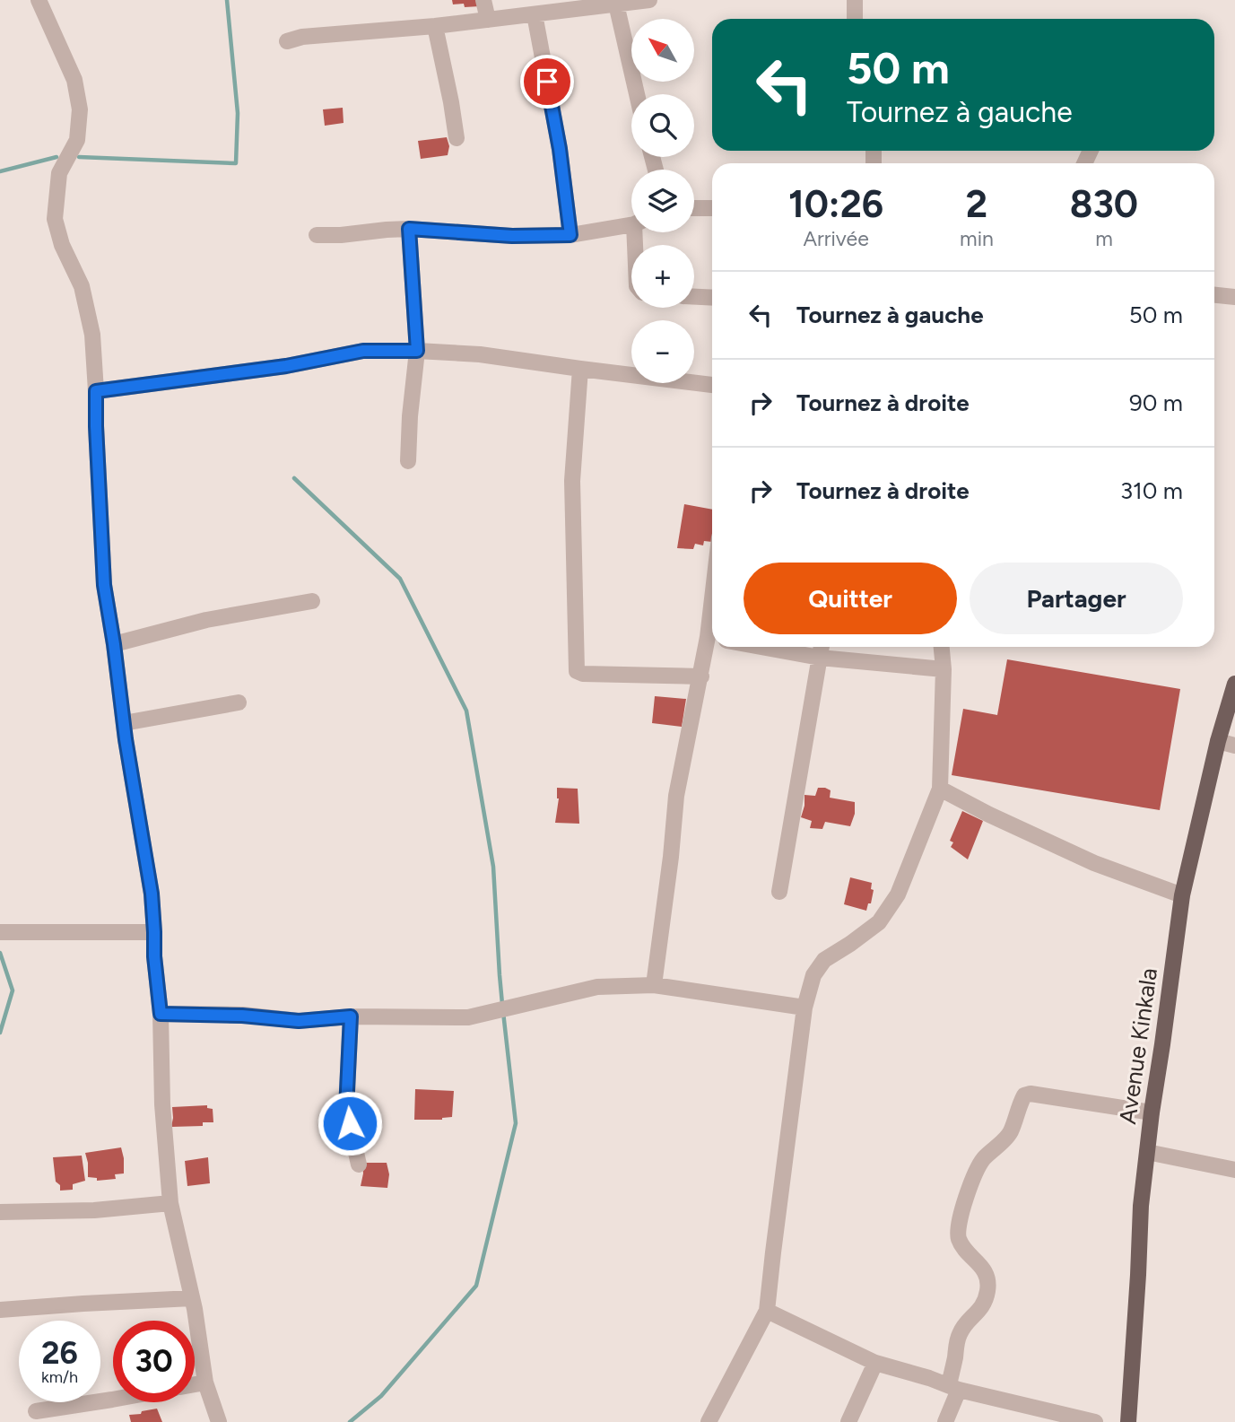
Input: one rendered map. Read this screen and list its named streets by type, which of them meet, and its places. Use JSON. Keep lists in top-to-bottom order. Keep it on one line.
{"streets":{"main road":["Avenue Kinkala"]},"north":"top left","page":{"map_buttons":["+","−"],"turn":["50 m","Tournez à gauche"],"eta":["10:26","Arrivée","2","min","830","m"],"list":[{"name":"Tournez à gauche","value":"50 m"},{"name":"Tournez à droite","value":"90 m"},{"name":"Tournez à droite","value":"310 m"}],"buttons":["Quitter","Partager"],"speed":"26 km/h","limit":"30"}}
